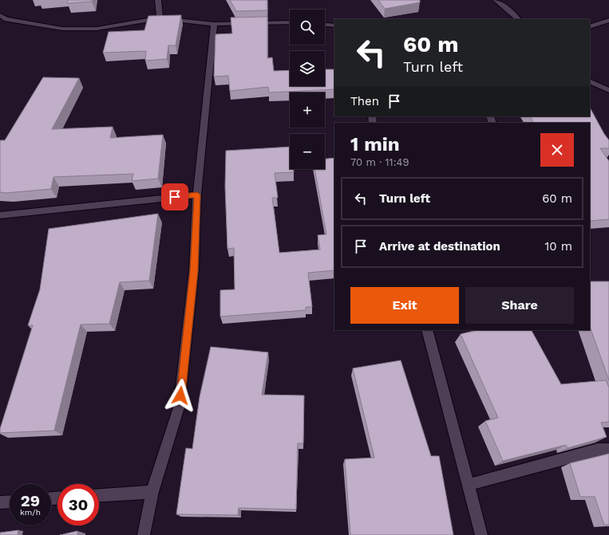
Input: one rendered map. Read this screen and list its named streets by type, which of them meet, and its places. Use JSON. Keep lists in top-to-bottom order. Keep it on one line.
{"page":{"map_buttons":["+","−"],"turn":["60 m","Turn left"],"then":"Then","heading":["1 min","70 m · 11:49"],"list":[{"name":"Turn left","value":"60 m"},{"name":"Arrive at destination","value":"10 m"}],"buttons":["Exit","Share"],"speed":"29 km/h","limit":"30"}}
